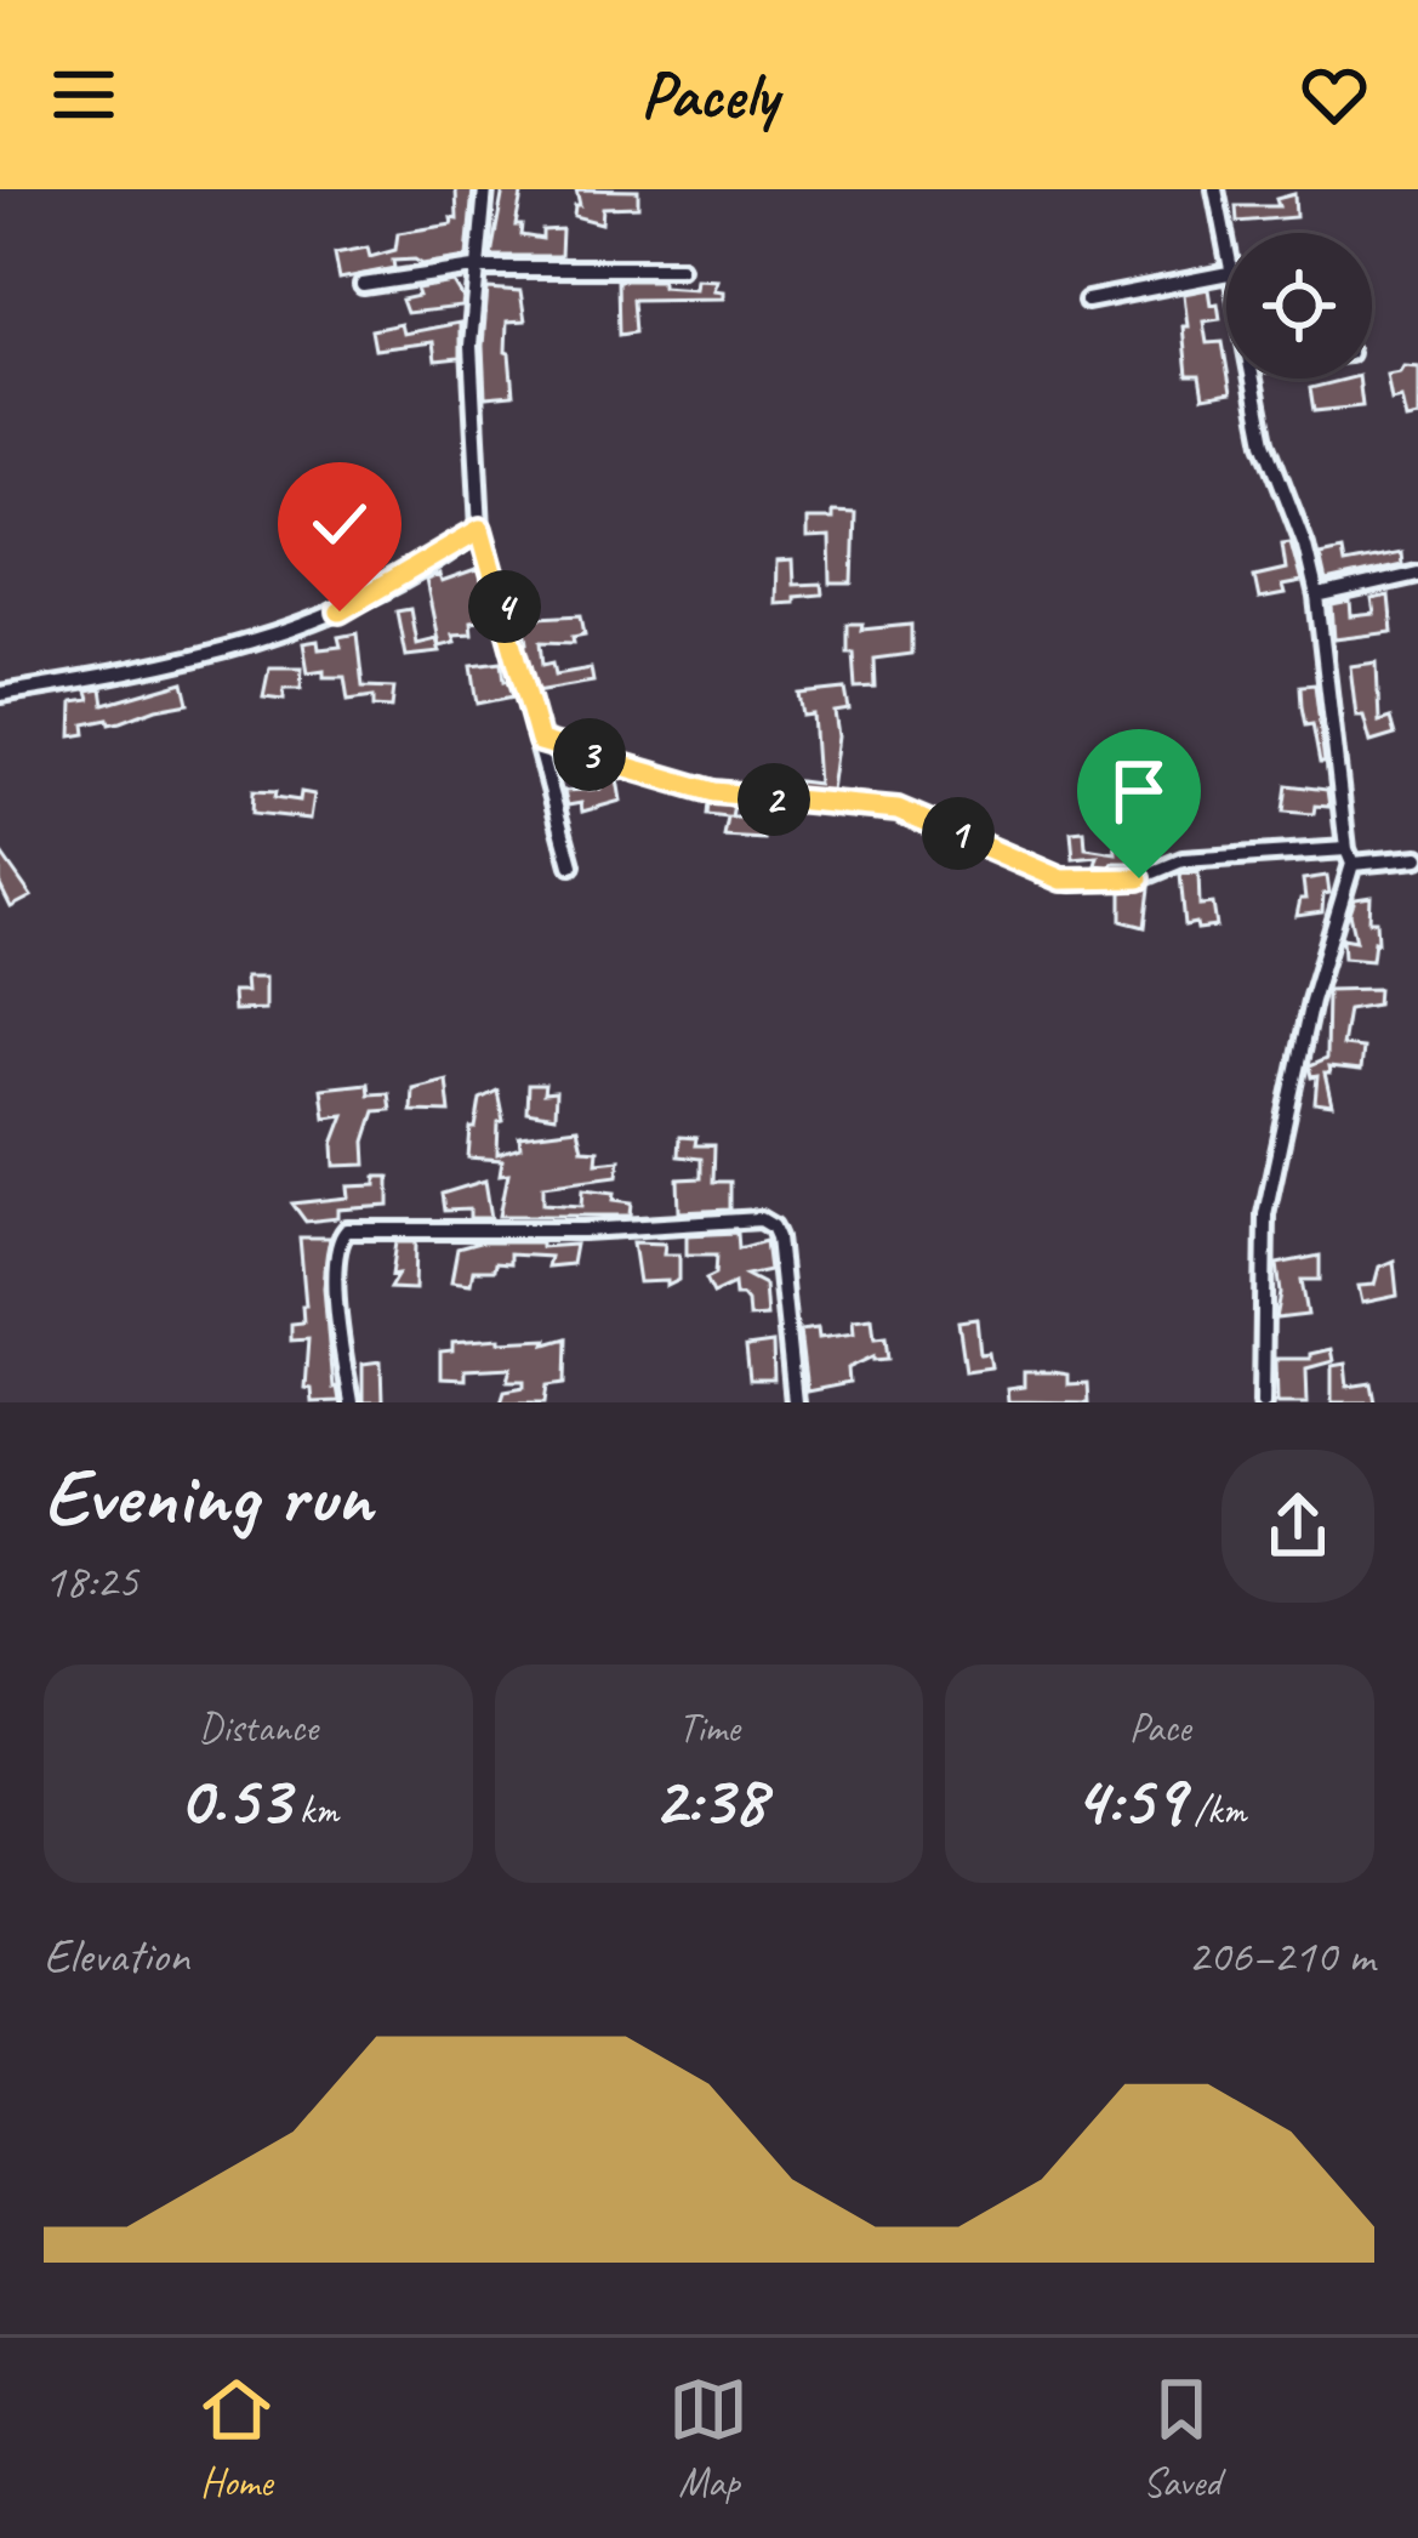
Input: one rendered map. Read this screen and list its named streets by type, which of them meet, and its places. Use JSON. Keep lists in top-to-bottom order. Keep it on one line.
{"page":{"header":"Pacely","pins":["4","3","2","1"],"heading":["Evening run","18:25"],"stats":[["Distance","0.53 km"],["Time","2:38"],["Pace","4:59 /km"]],"chart":["Elevation","206–210 m"],"tabs":["Home","Map","Saved"]}}
